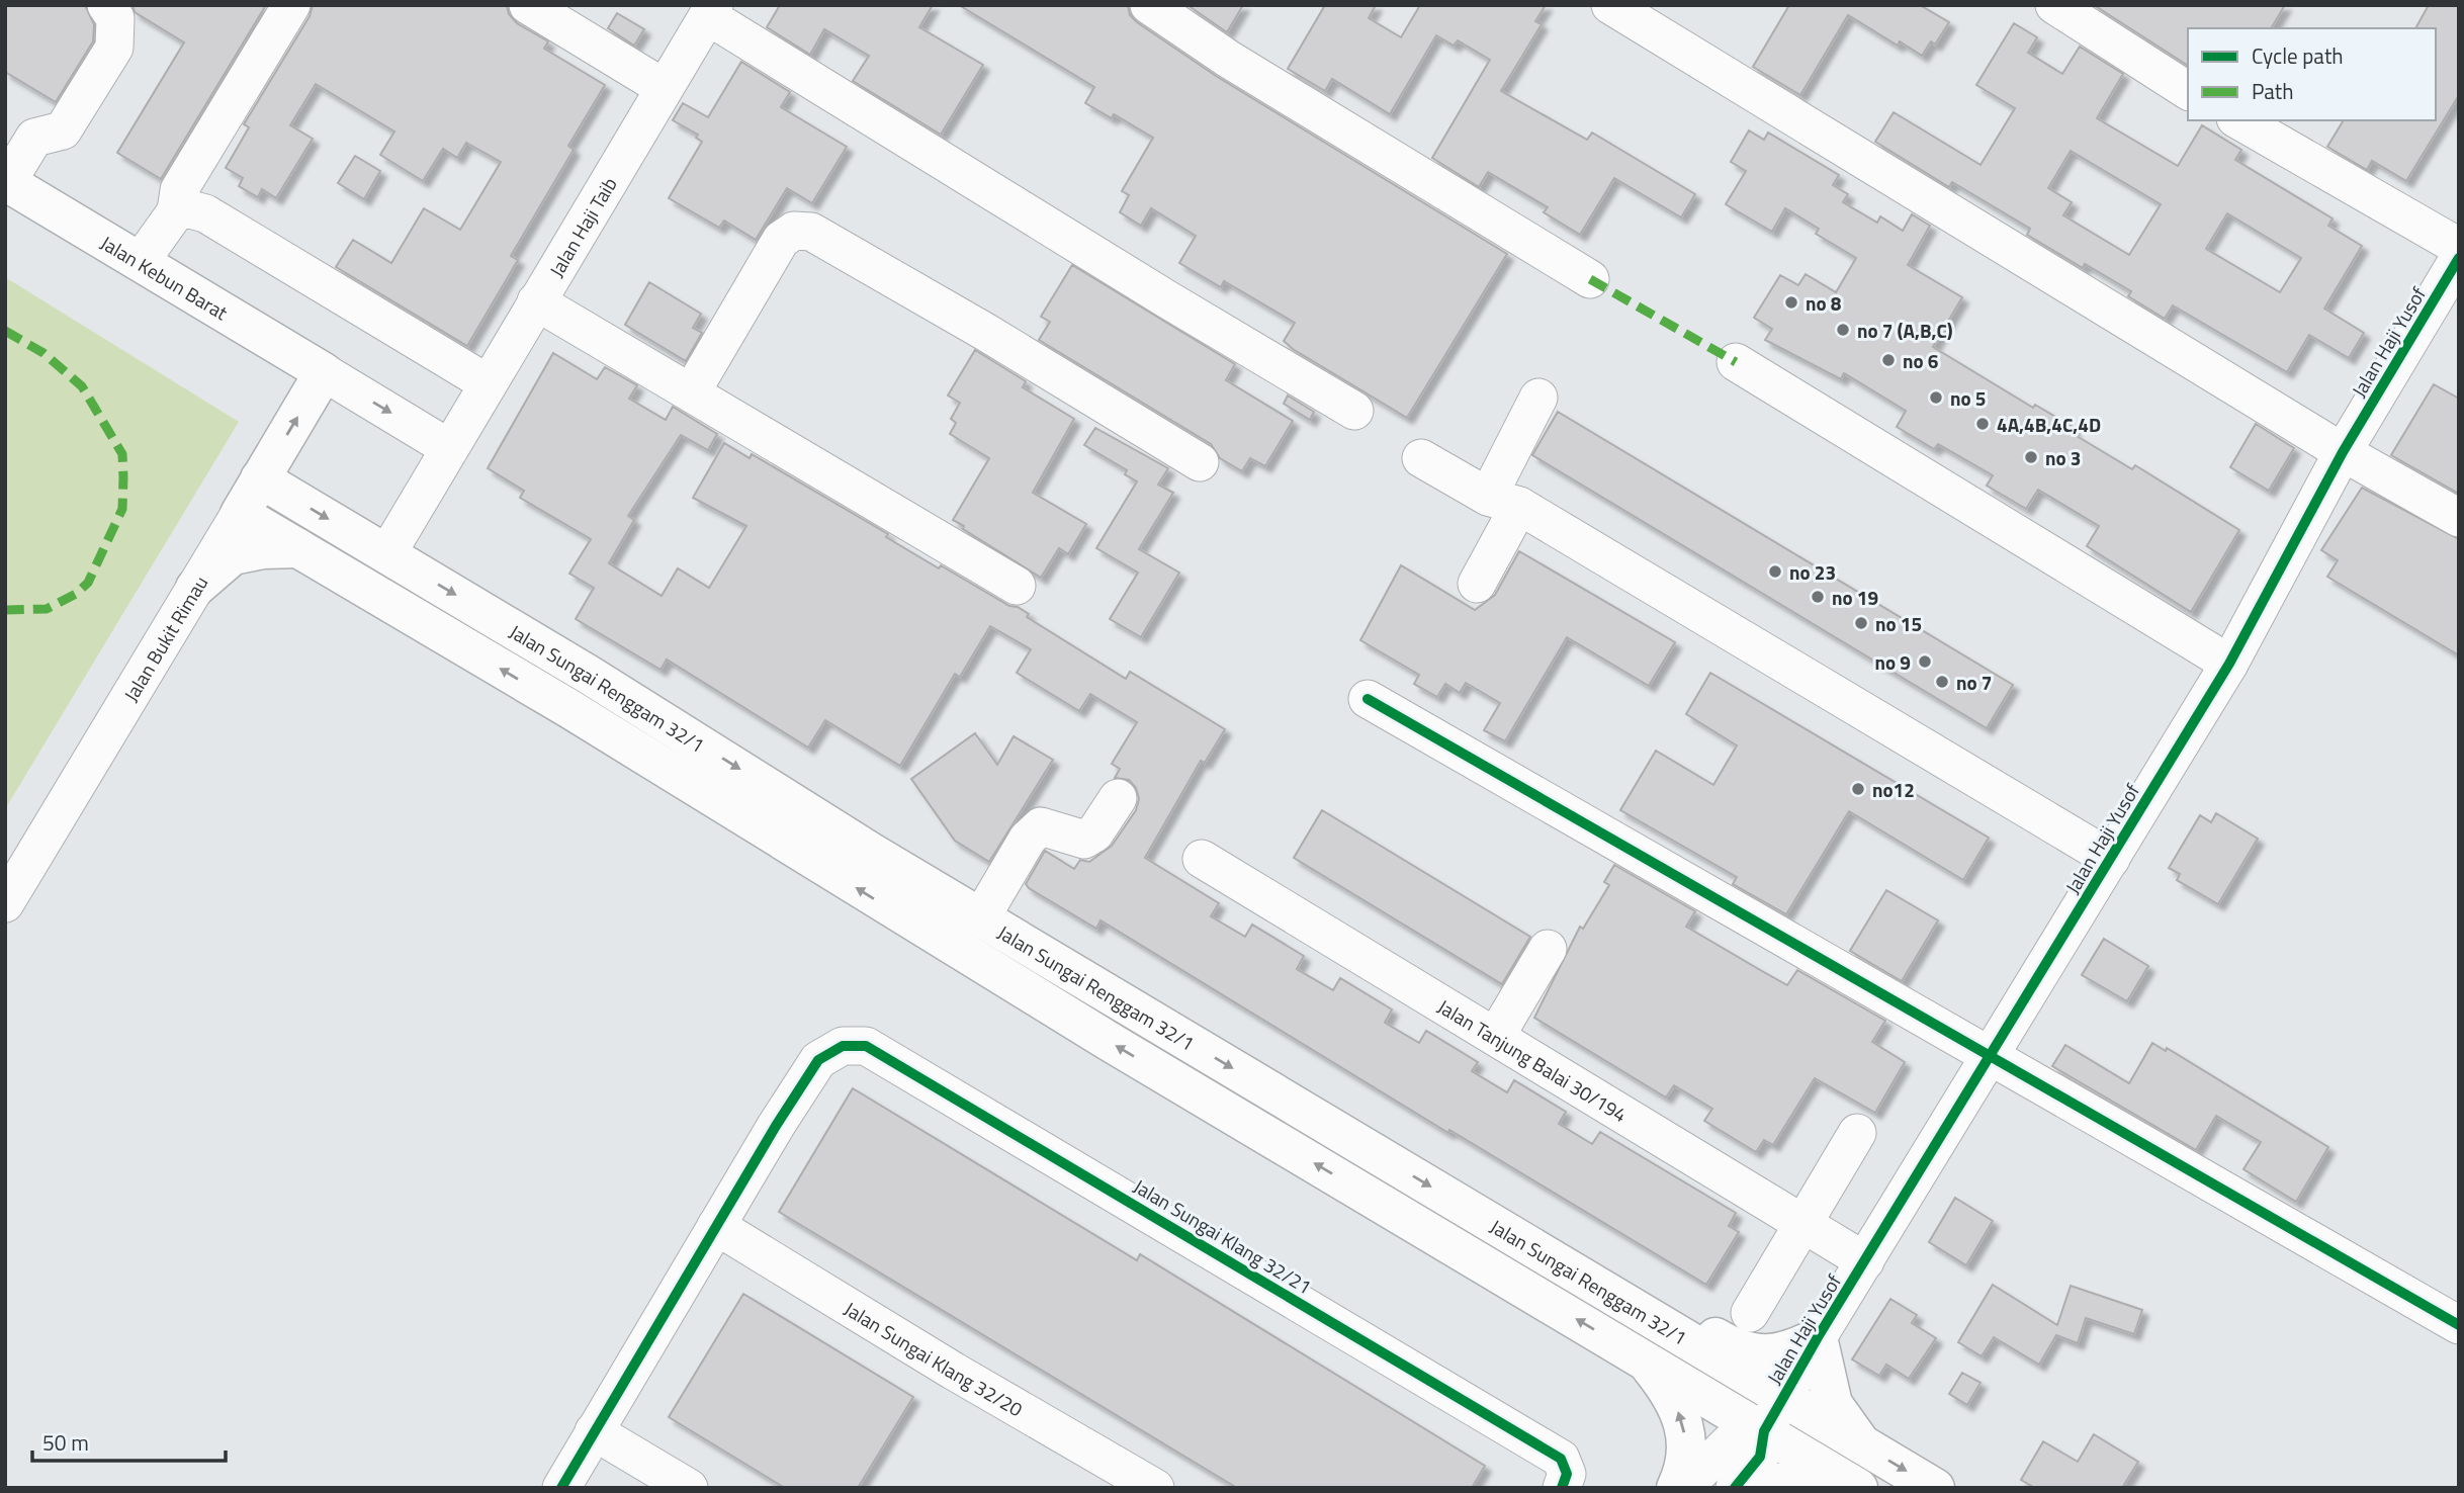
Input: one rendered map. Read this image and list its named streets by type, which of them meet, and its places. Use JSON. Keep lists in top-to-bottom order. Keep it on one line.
{"streets":{"main road":["Jalan Kebun Barat","Jalan Bukit Rimau","Jalan Sungai Renggam 32/1"],"street":["Jalan Haji Taib","Jalan Haji Yusof","Jalan Tanjung Balai 30/194","Jalan Sungai Klang 32/21","Jalan Sungai Klang 32/20"]},"crossings":[["Jalan Haji Taib","Jalan Sungai Renggam 32/1"],["Jalan Kebun Barat","Jalan Bukit Rimau"],["Jalan Haji Yusof","Jalan Sungai Renggam 32/1"],["Jalan Haji Yusof","Jalan Tanjung Balai 30/194"],["Jalan Bukit Rimau","Jalan Sungai Renggam 32/1"],["Jalan Sungai Klang 32/21","Jalan Sungai Klang 32/20"]],"places":["no 8","no 7 (A,B,C)","no 6","no 5","4A,4B,4C,4D","no 3","no 23","no 19","no 15","no 9","no 7","no12"],"legend":["Cycle path","Path"],"scale_bar":"50 m"}
